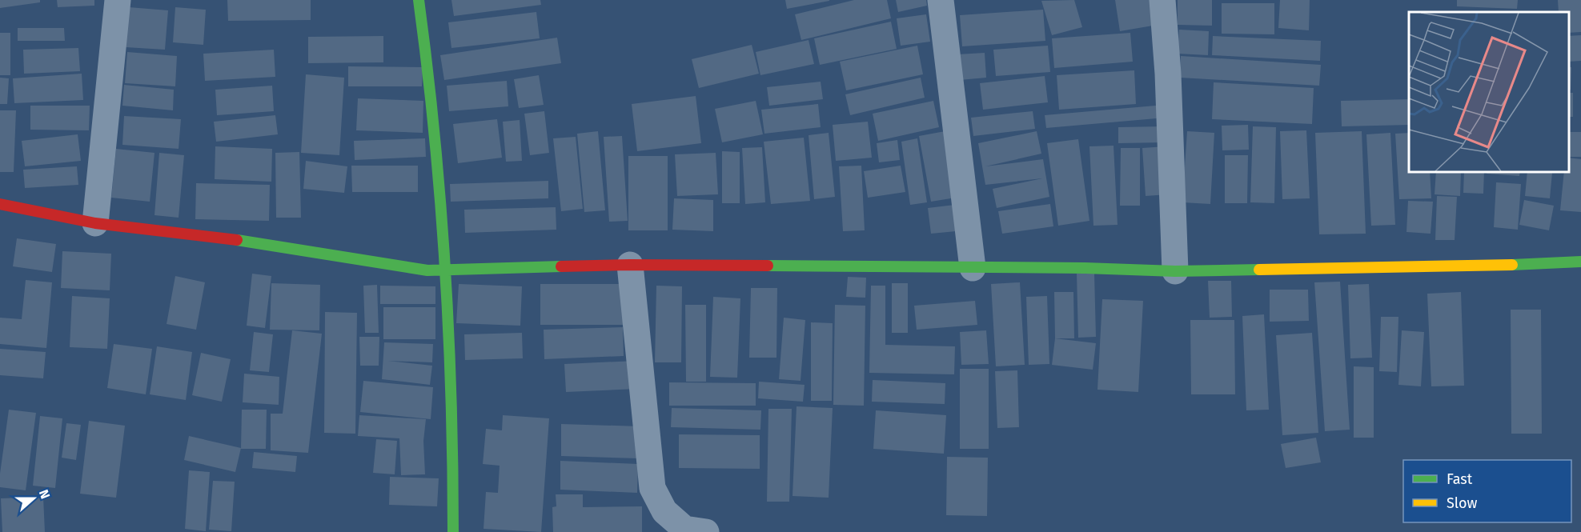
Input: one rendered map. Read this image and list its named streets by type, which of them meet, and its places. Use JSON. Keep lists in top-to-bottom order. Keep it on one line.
{"legend":["Fast","Slow"],"north":"right"}
